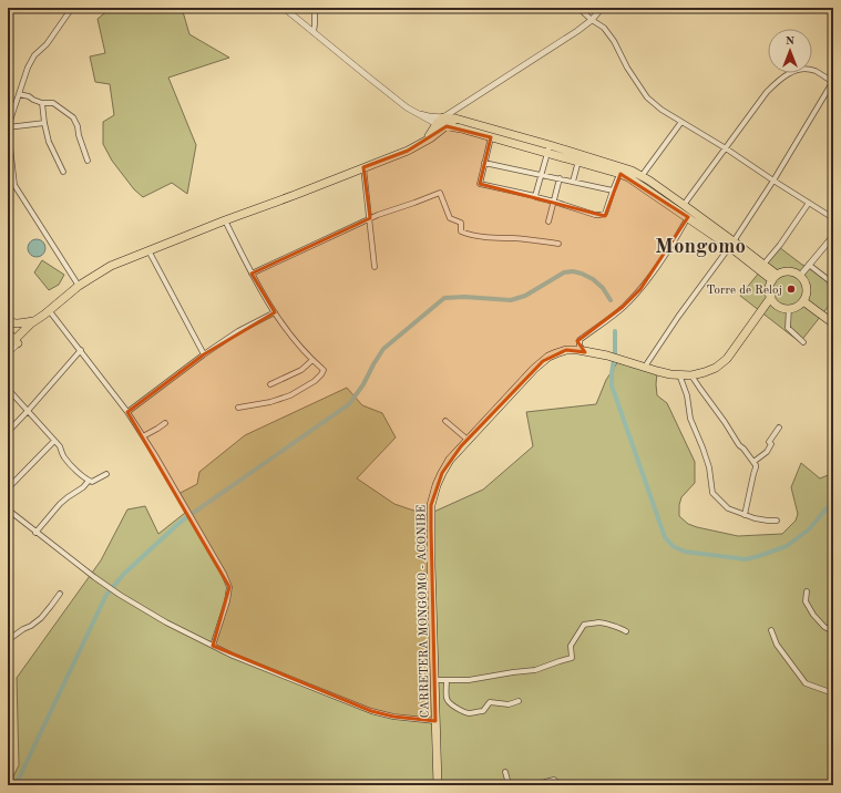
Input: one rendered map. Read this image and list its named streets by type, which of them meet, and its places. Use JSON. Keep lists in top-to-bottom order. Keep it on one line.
{"streets":{"main road":["CARRETERA MONGOMO - ACONIBE"]},"districts":["Mongomo"],"places":["Torre de Reloj"],"north":"top"}
